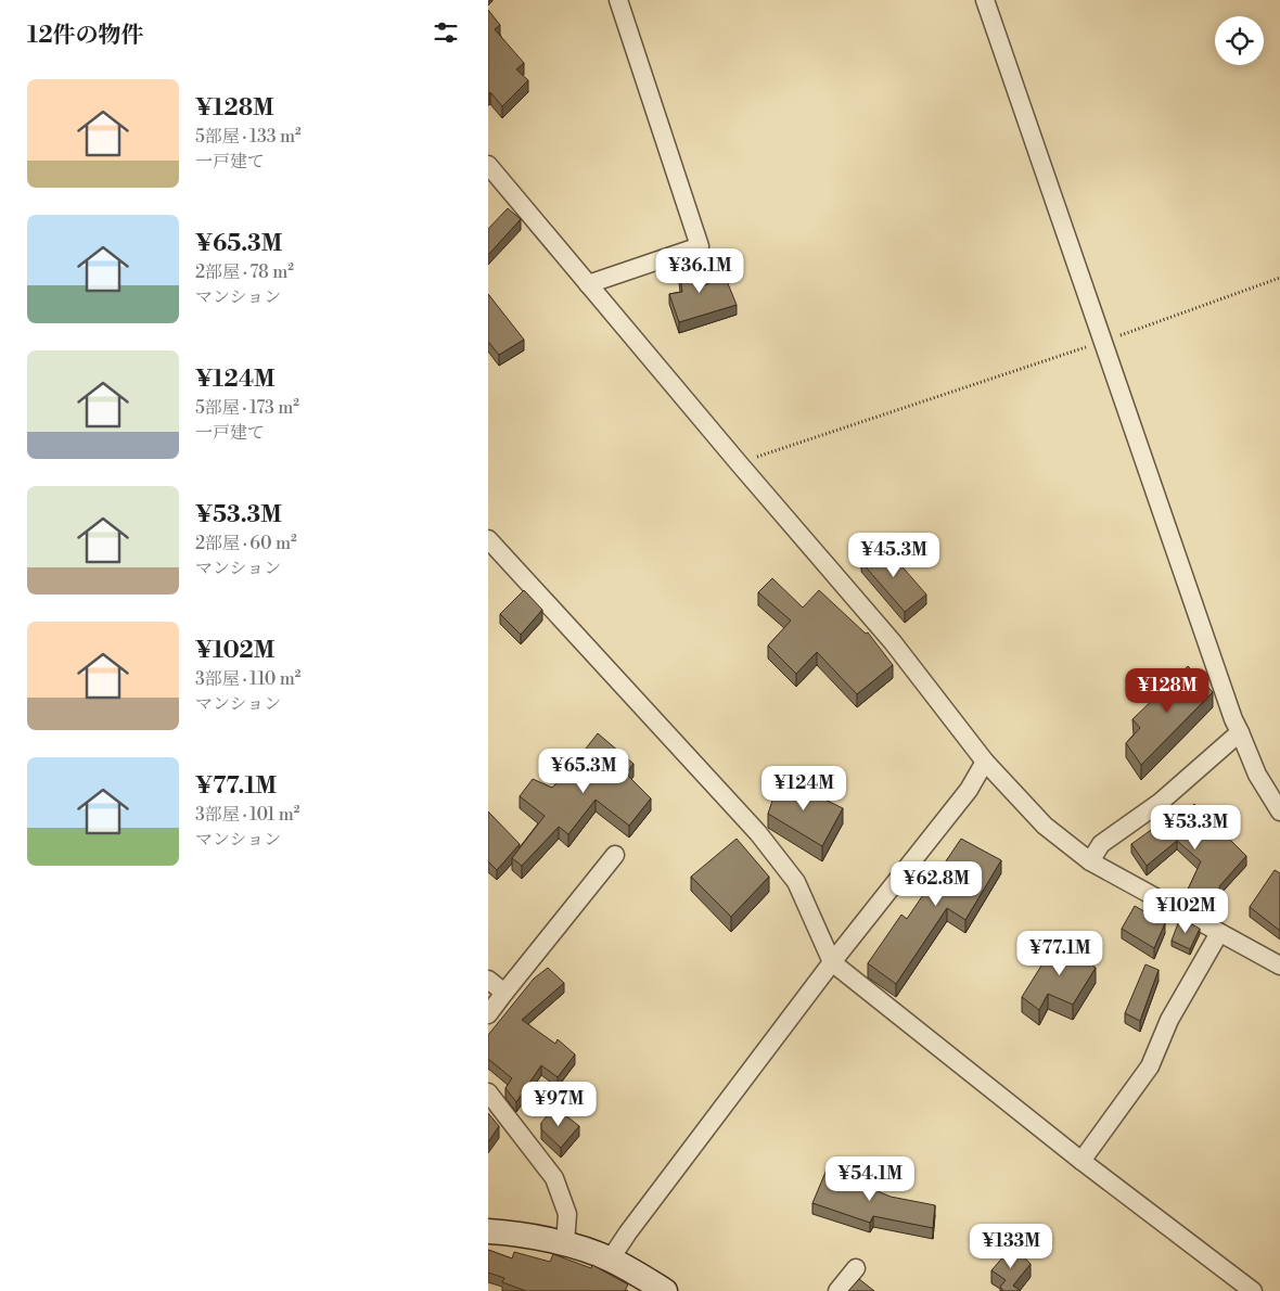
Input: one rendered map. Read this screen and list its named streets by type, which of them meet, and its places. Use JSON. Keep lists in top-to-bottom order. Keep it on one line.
{"page":{"heading":"12件の物件","list":[{"name":"¥128M","note":"5部屋 · 133 m² · 一戸建て"},{"name":"¥65.3M","note":"2部屋 · 78 m² · マンション"},{"name":"¥124M","note":"5部屋 · 173 m² · 一戸建て"},{"name":"¥53.3M","note":"2部屋 · 60 m² · マンション"},{"name":"¥102M","note":"3部屋 · 110 m² · マンション"},{"name":"¥77.1M","note":"3部屋 · 101 m² · マンション"}],"price":["¥36.1M","¥45.3M","¥128M","¥65.3M","¥124M","¥53.3M","¥62.8M","¥102M","¥77.1M","¥97M","¥54.1M","¥133M"]}}
